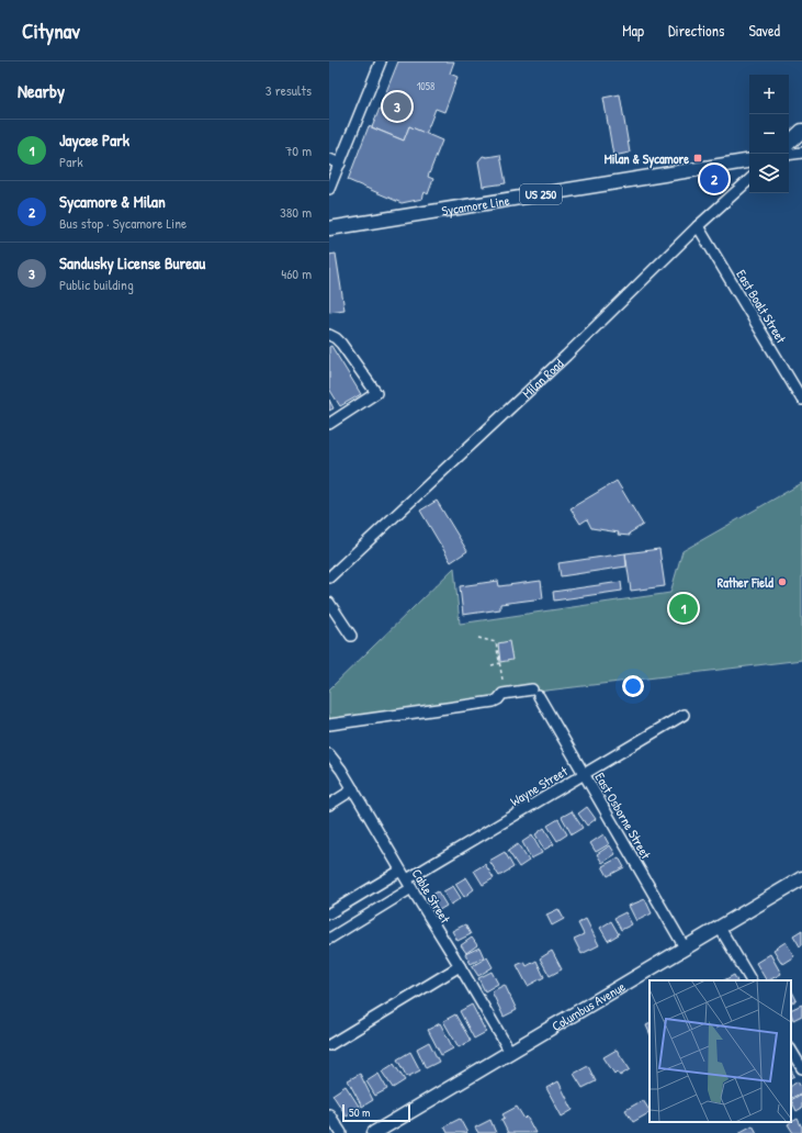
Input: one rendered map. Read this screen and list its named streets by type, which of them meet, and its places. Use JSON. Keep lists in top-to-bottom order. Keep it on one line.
{"streets":{"main road":["US 250","Sycamore Line","Columbus Avenue"],"street":["East Boalt Street","Milan Road","Wayne Street","East Osborne Street","Cable Street"]},"crossings":[["East Boalt Street","Milan Road"],["Wayne Street","East Osborne Street"],["Wayne Street","Cable Street"],["East Osborne Street","Columbus Avenue"],["Cable Street","Columbus Avenue"]],"places":{"transit":["Milan & Sycamore"],"other":["Rather Field"]},"house_numbers":["1058"],"scale_bar":"50 m","page":{"header":"Citynav","nav":["Map","Directions","Saved"],"heading":["Nearby","3 results"],"map_buttons":["+","−"],"pins":["3","2","1"],"list":[{"mark":"1","name":"Jaycee Park","note":"Park","value":"70 m"},{"mark":"2","name":"Sycamore & Milan","note":"Bus stop · Sycamore Line","value":"380 m"},{"mark":"3","name":"Sandusky License Bureau","note":"Public building","value":"460 m"}],"scale":"50 m"}}
